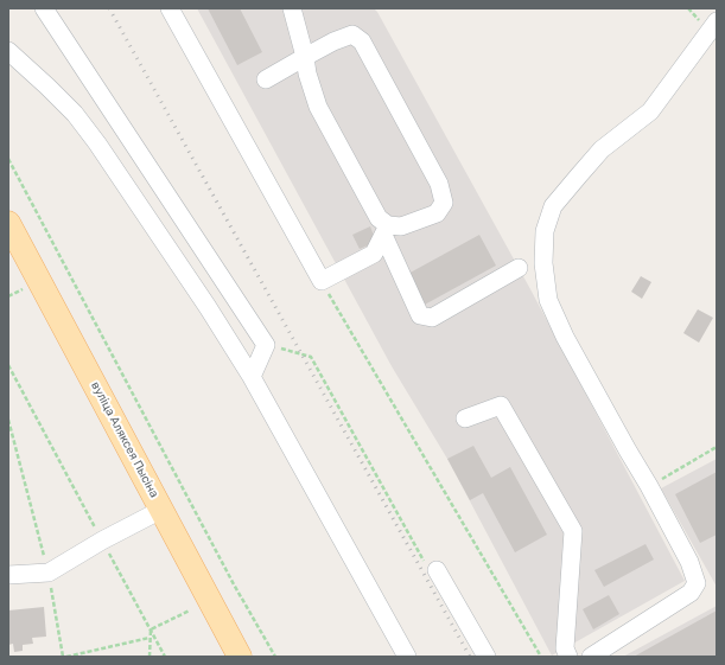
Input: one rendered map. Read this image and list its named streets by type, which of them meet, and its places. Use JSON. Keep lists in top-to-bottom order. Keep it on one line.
{"streets":{"main road":["вуліца Аляксея Пысіна"]}}
